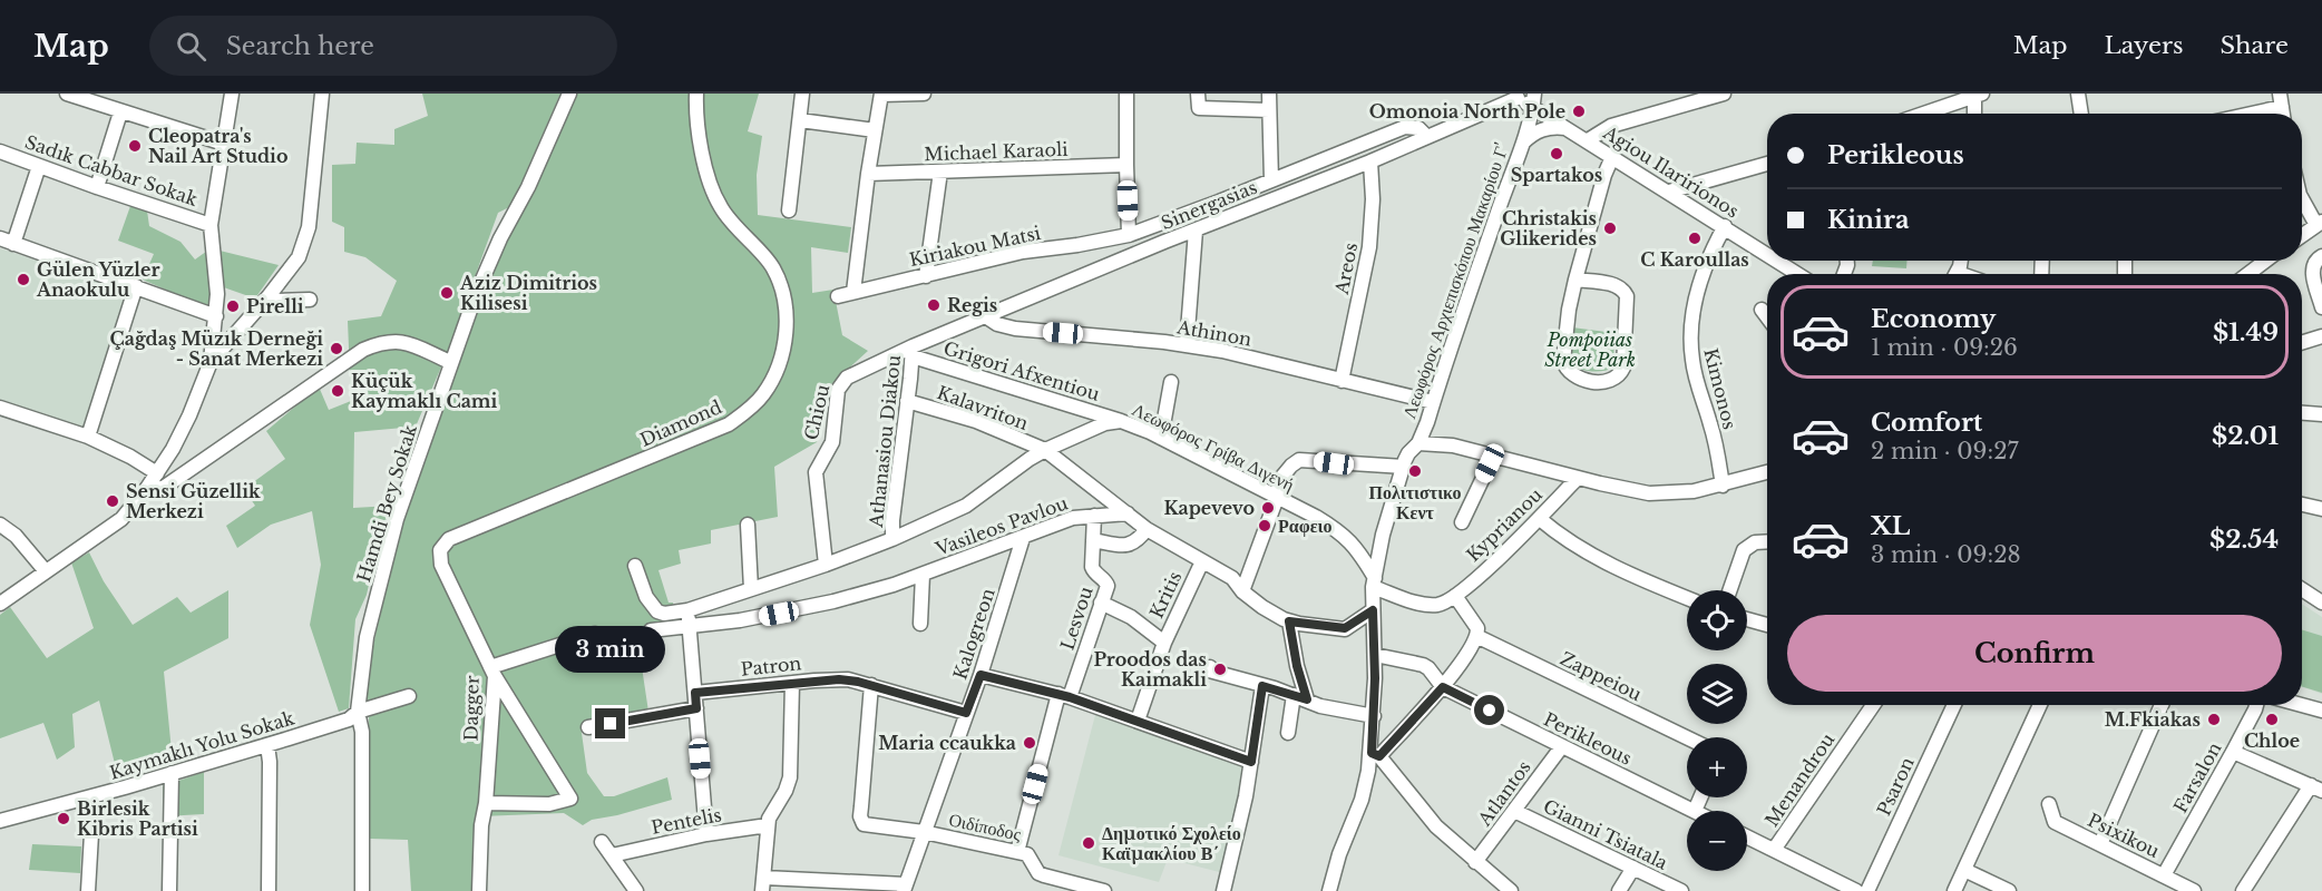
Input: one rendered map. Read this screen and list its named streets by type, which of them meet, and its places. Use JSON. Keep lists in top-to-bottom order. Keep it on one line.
{"streets":{"street":["Michael Karaoli","Sadık Cabbar Sokak","Agiou Ilaririonos","Sinergasias","Kiriakou Matsi","Areos","Λεωφόρος Αρχιεπισκόπου Μακαρίου Γ'","Athinon","Grigori Afxentiou","Kimonos","Kalavriton","Chiou","Diamond","Athanasiou Diakou","Λεωφόρος Γρίβα Διγενή","Hamdi Bey Sokak","Kyprianou","Vasileos Pavlou","Kritis","Lesvou","Kalogreon","Patron","Zappeiou","Dagger","Perikleous","Kaymaklı Yolu Sokak","Farsalon","Menandrou","Psaron","Atlantos","Pentelis","Οιδίποδος","Gianni Tsiatala","Psixikou"]},"crossings":[["Agiou Ilaririonos","Sinergasias"],["Agiou Ilaririonos","Λεωφόρος Αρχιεπισκόπου Μακαρίου Γ'"],["Agiou Ilaririonos","Kimonos"],["Sinergasias","Kiriakou Matsi"],["Sinergasias","Areos"],["Sinergasias","Athinon"],["Sinergasias","Grigori Afxentiou"],["Sinergasias","Chiou"],["Sinergasias","Athanasiou Diakou"],["Areos","Athinon"],["Λεωφόρος Αρχιεπισκόπου Μακαρίου Γ'","Athinon"],["Λεωφόρος Αρχιεπισκόπου Μακαρίου Γ'","Λεωφόρος Γρίβα Διγενή"],["Λεωφόρος Αρχιεπισκόπου Μακαρίου Γ'","Perikleous"],["Grigori Afxentiou","Chiou"],["Grigori Afxentiou","Athanasiou Diakou"],["Grigori Afxentiou","Λεωφόρος Γρίβα Διγενή"],["Kalavriton","Athanasiou Diakou"],["Kalavriton","Λεωφόρος Γρίβα Διγενή"],["Kalavriton","Vasileos Pavlou"],["Chiou","Athanasiou Diakou"],["Chiou","Λεωφόρος Γρίβα Διγενή"],["Diamond","Dagger"],["Athanasiou Diakou","Λεωφόρος Γρίβα Διγενή"],["Hamdi Bey Sokak","Kaymaklı Yolu Sokak"],["Vasileos Pavlou","Lesvou"],["Vasileos Pavlou","Kalogreon"],["Lesvou","Οιδίποδος"],["Kalogreon","Patron"],["Kalogreon","Οιδίποδος"],["Patron","Οιδίποδος"],["Perikleous","Atlantos"],["Farsalon","Psixikou"],["Atlantos","Gianni Tsiatala"]],"parks":["Pompoiias Street Park"],"places":["Omonoia North Pole","Cleopatra's Nail Art Studio","Spartakos","Christakis Glikerides","C Karoullas","Gülen Yüzler Anaokulu","Aziz Dimitrios Kilisesi","Regis","Pirelli","Çağdaş Müzık Derneği - Sanat Merkezi","Küçük Kaymaklı Cami","Πολιτιστικο Κεντ","Sensi Güzellik Merkezi","Kapevevo","Ραφειο","Proodos das Kaimakli","M.Fkiakas","Chloe","Maria ccaukka","Birlesik Kibris Partisi","Δημοτικό Σχολείο Καϊμακλίου Β΄"],"page":{"header":"Map","search":"Search here","nav":["Map","Layers","Share"],"banner":["Perikleous","Kinira"],"list":[{"name":"Economy","note":"1 min · 09:26","value":"$1.49"},{"name":"Comfort","note":"2 min · 09:27","value":"$2.01"},{"name":"XL","note":"3 min · 09:28","value":"$2.54"}],"map_buttons":["+","−"],"buttons":"Confirm","bubble":"3 min"}}
